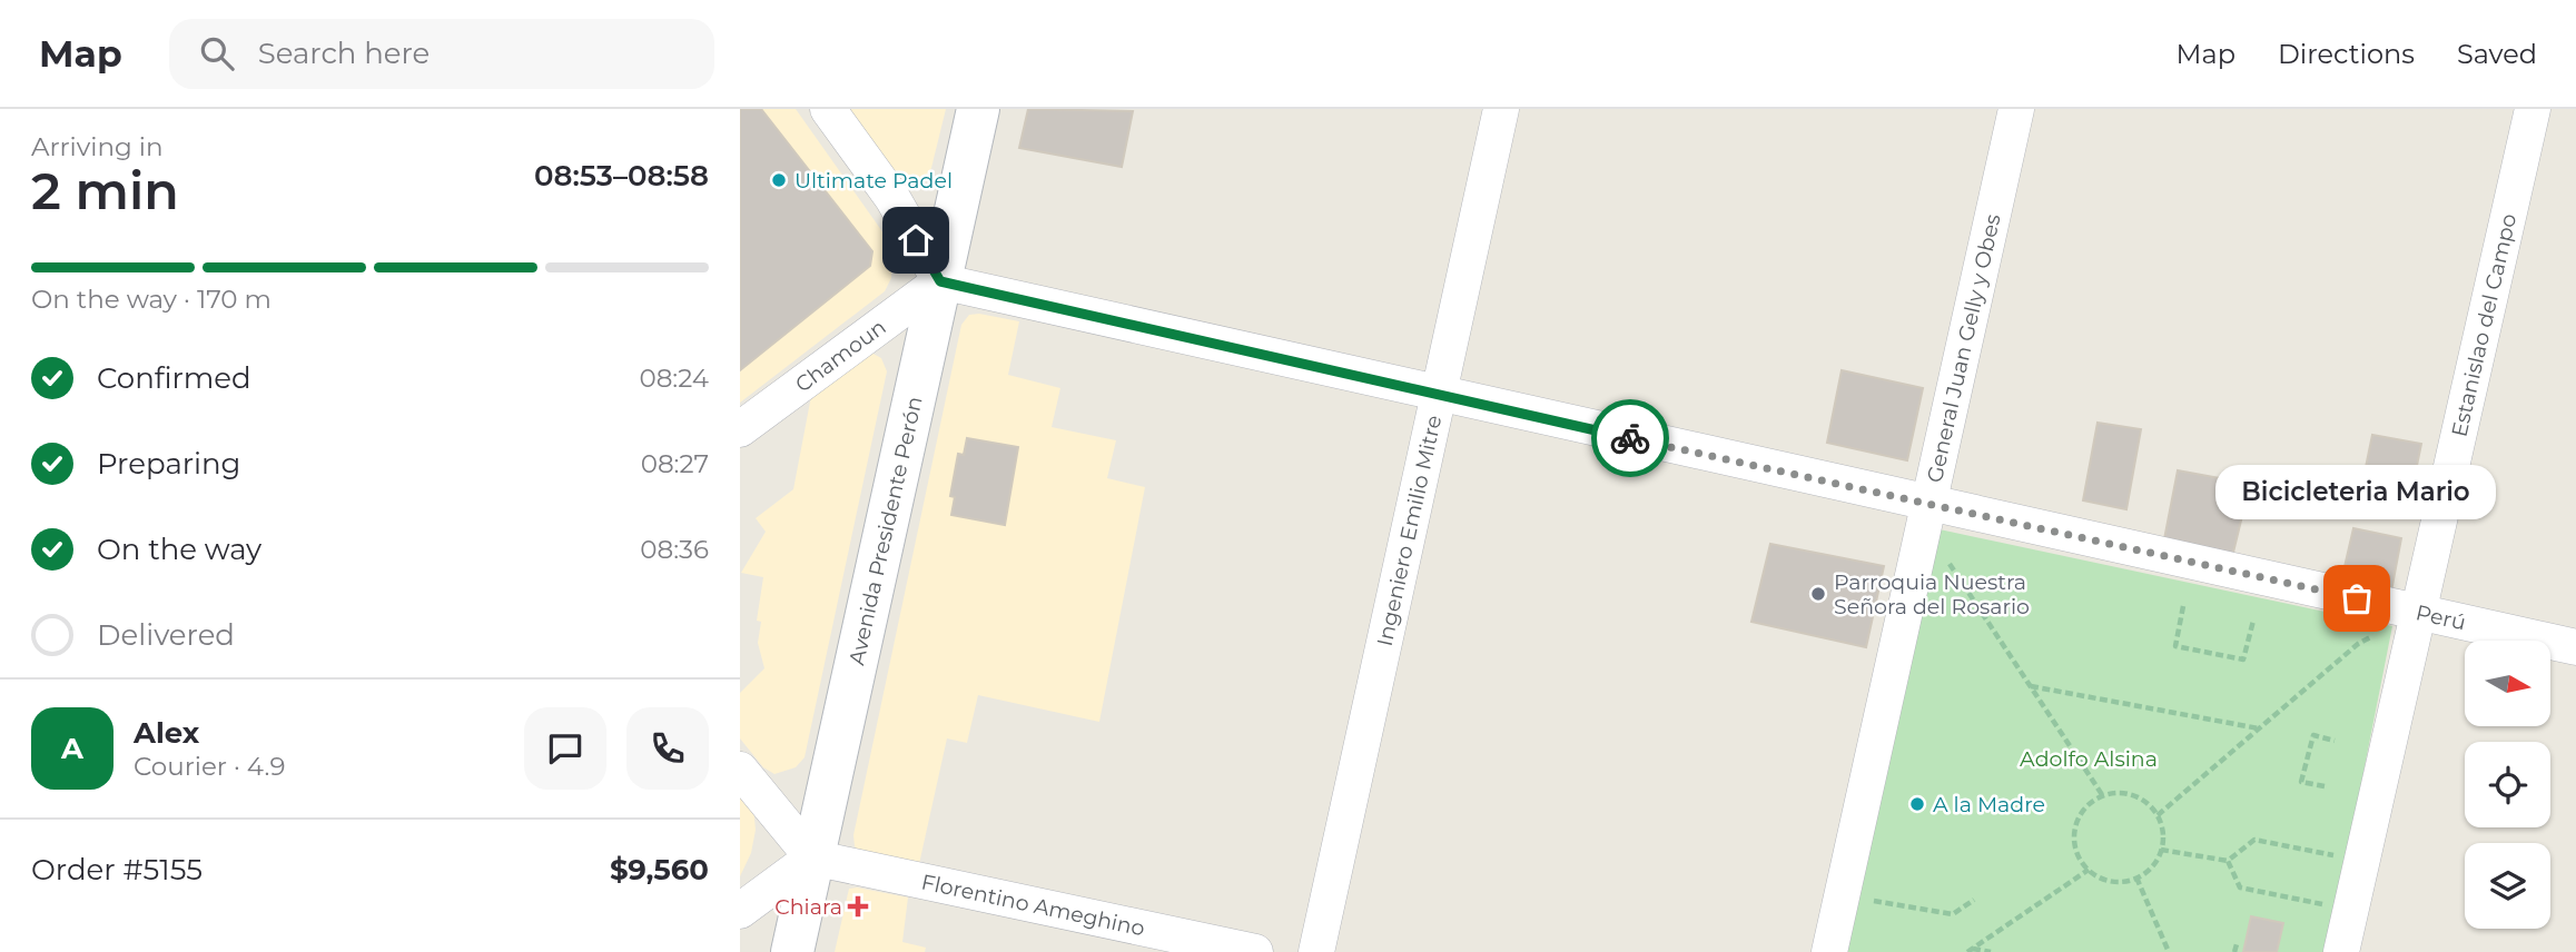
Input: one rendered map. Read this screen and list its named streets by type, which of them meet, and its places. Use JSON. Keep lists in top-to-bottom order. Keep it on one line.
{"streets":{"main road":["Avenida Presidente Perón"],"street":["Estanislao del Campo","General Juan Gelly y Obes","Chamoun","Ingeniero Emilio Mitre","Perú","Florentino Ameghino"]},"crossings":[["Estanislao del Campo","Perú"],["General Juan Gelly y Obes","Perú"],["Chamoun","Avenida Presidente Perón"],["Chamoun","Perú"],["Avenida Presidente Perón","Perú"],["Avenida Presidente Perón","Florentino Ameghino"],["Ingeniero Emilio Mitre","Perú"]],"parks":["Adolfo Alsina"],"places":{"other":["Ultimate Padel","Parroquia Nuestra Señora del Rosario","Bicicleteria Mario","A la Madre"],"health":["Chiara"]},"north":"right","page":{"header":"Map","search":"Search here","nav":["Map","Directions","Saved"],"heading":["2 min","Arriving in","08:53–08:58"],"panel":["Alex","Courier · 4.9","Order #5155","$9,560"],"bar":"On the way · 170 m","list":[["Confirmed","08:24"],["Preparing","08:27"],["On the way","08:36"],"Delivered"],"bubble":"Bicicleteria Mario","round":"A"}}
